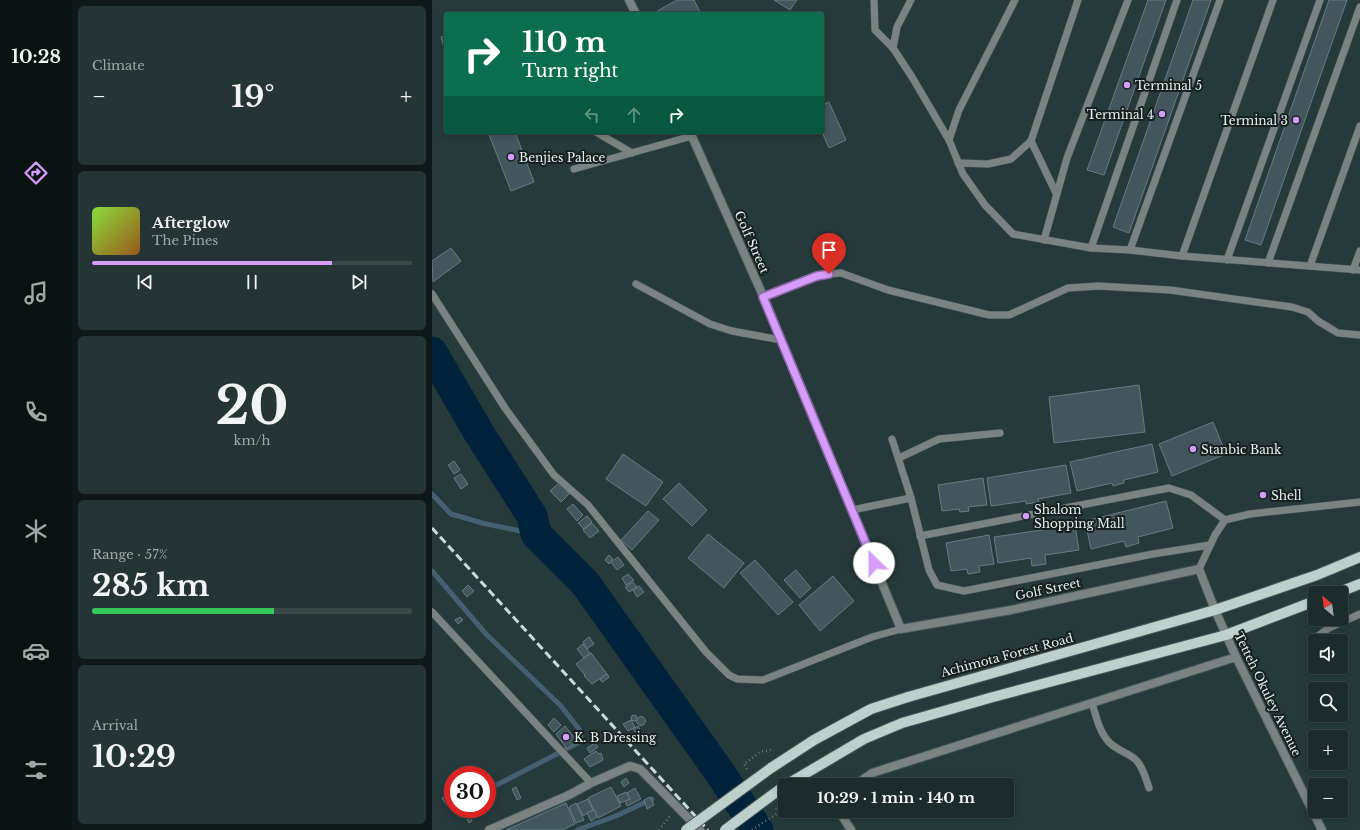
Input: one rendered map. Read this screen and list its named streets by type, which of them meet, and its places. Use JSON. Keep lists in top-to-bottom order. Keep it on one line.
{"streets":{"main road":["Achimota Forest Road"],"street":["Golf Street","Tetteh Okuley Avenue"]},"crossings":[["Golf Street","Tetteh Okuley Avenue"],["Achimota Forest Road","Tetteh Okuley Avenue"]],"places":["Terminal 5","Terminal 4","Terminal 3","Benjies Palace","Stanbic Bank","Shell","Shalom Shopping Mall","K. B Dressing"],"north":"top left","page":{"tabs":"10:28","tile":["Climate",["20","km/h"],["Range · 57%","285 km"],["Arrival","10:29"]],"turn":["110 m","Turn right"],"heat":["−","19°","+"],"song":["Afterglow","The Pines"],"map_buttons":["+","−"],"limit":"30","trip":"10:29 · 1 min · 140 m"}}
